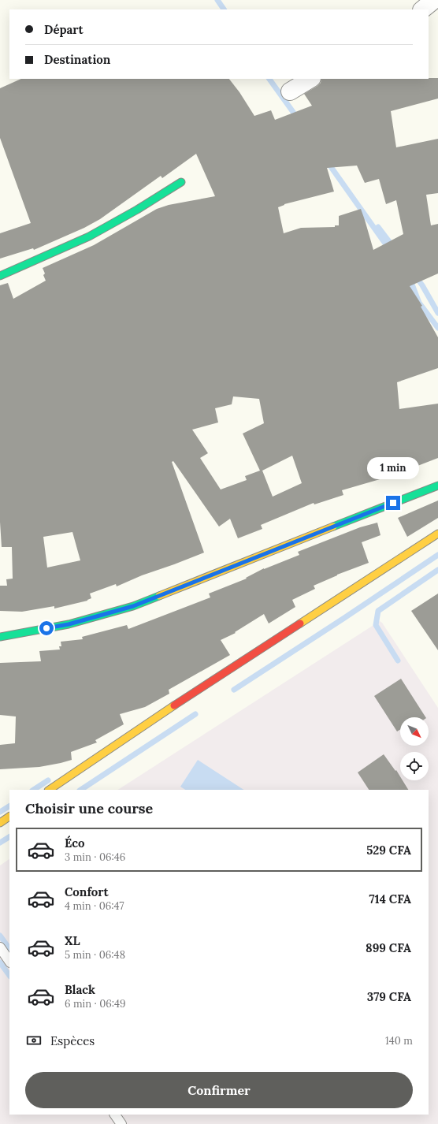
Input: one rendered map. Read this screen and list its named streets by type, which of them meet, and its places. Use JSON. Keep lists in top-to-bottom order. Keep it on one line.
{"north":"bottom right","page":{"banner":["Départ","Destination"],"bubble":"1 min","heading":"Choisir une course","list":[{"name":"Éco","note":"3 min · 06:46","value":"529 CFA"},{"name":"Confort","note":"4 min · 06:47","value":"714 CFA"},{"name":"XL","note":"5 min · 06:48","value":"899 CFA"},{"name":"Black","note":"6 min · 06:49","value":"379 CFA"}],"pay":["Espèces","140 m"],"buttons":"Confirmer"}}
